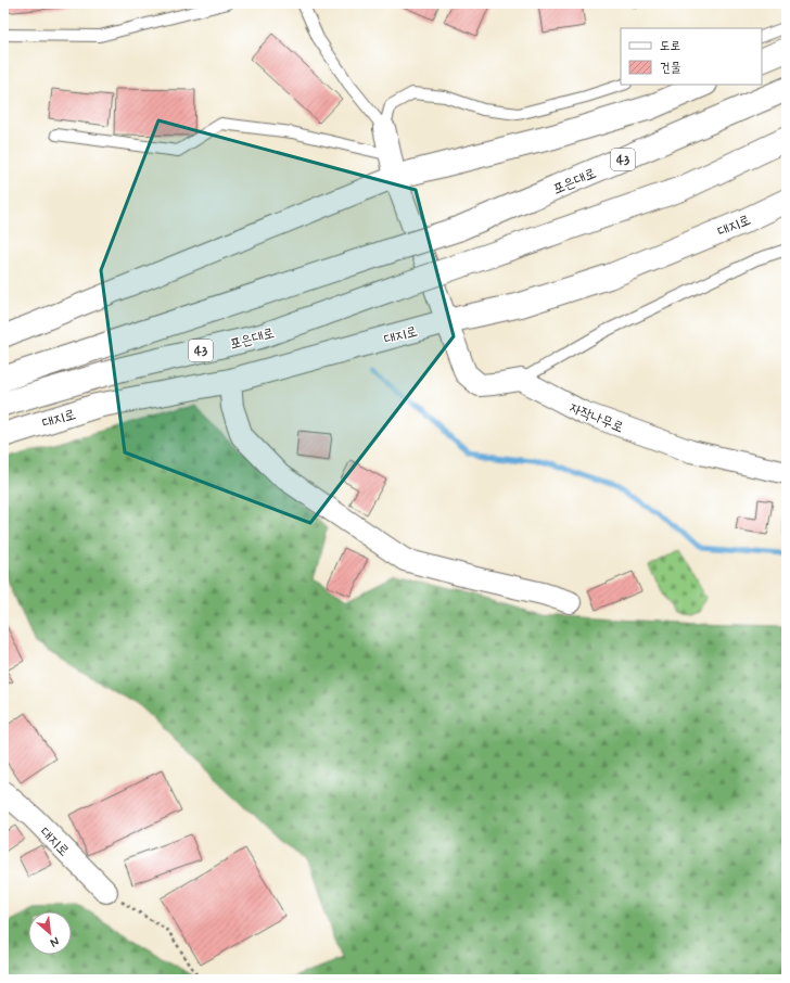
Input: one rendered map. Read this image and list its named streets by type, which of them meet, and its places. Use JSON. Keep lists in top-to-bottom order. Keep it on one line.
{"streets":{"main road":["43","포은대로","대지로"],"street":["자작나무로"]},"legend":["도로","건물"],"north":"bottom right"}
